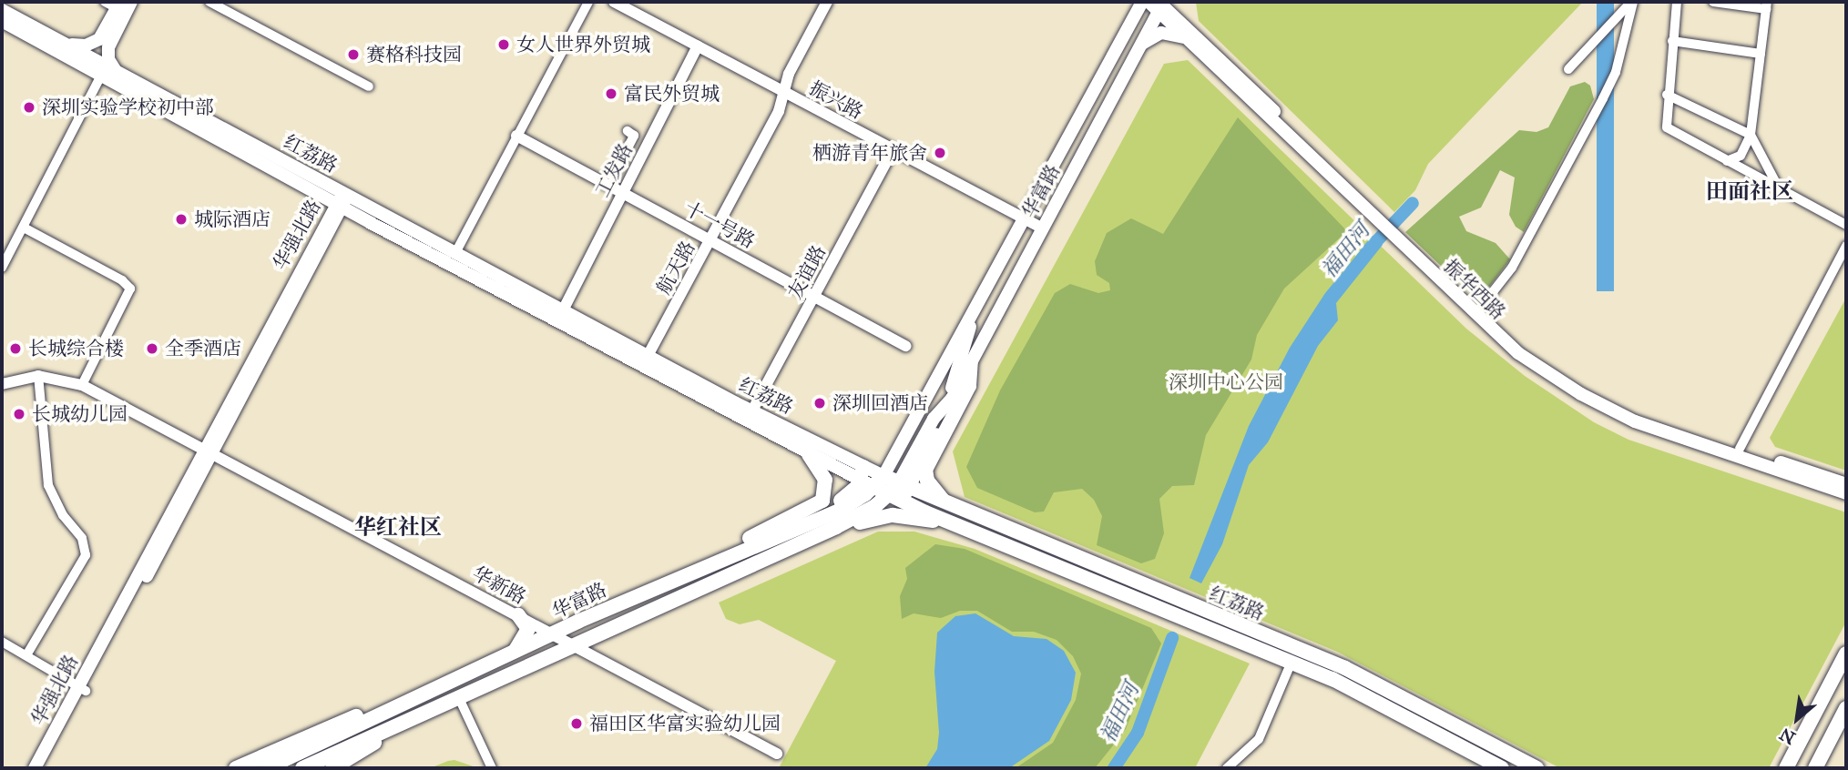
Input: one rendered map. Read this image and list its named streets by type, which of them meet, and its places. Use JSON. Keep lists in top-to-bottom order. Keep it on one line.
{"streets":{"main road":["红荔路","华富路","华强北路","振华西路"],"street":["振兴路","工发路","十一号路","航天路","友谊路","华新路"]},"crossings":[["振兴路","工发路"],["振兴路","华富路"],["振兴路","航天路"],["振兴路","友谊路"],["红荔路","工发路"],["红荔路","华富路"],["红荔路","华强北路"],["红荔路","航天路"],["红荔路","友谊路"],["工发路","十一号路"],["华富路","振华西路"],["华富路","华新路"],["十一号路","航天路"],["十一号路","友谊路"],["华强北路","华新路"]],"districts":["田面社区","华红社区"],"water":["福田河"],"parks":["深圳中心公园"],"places":["女人世界外贸城","赛格科技园","富民外贸城","深圳实验学校初中部","栖游青年旅舍","城际酒店","长城综合楼","全季酒店","深圳回酒店","长城幼儿园","福田区华富实验幼儿园"],"north":"bottom left"}
